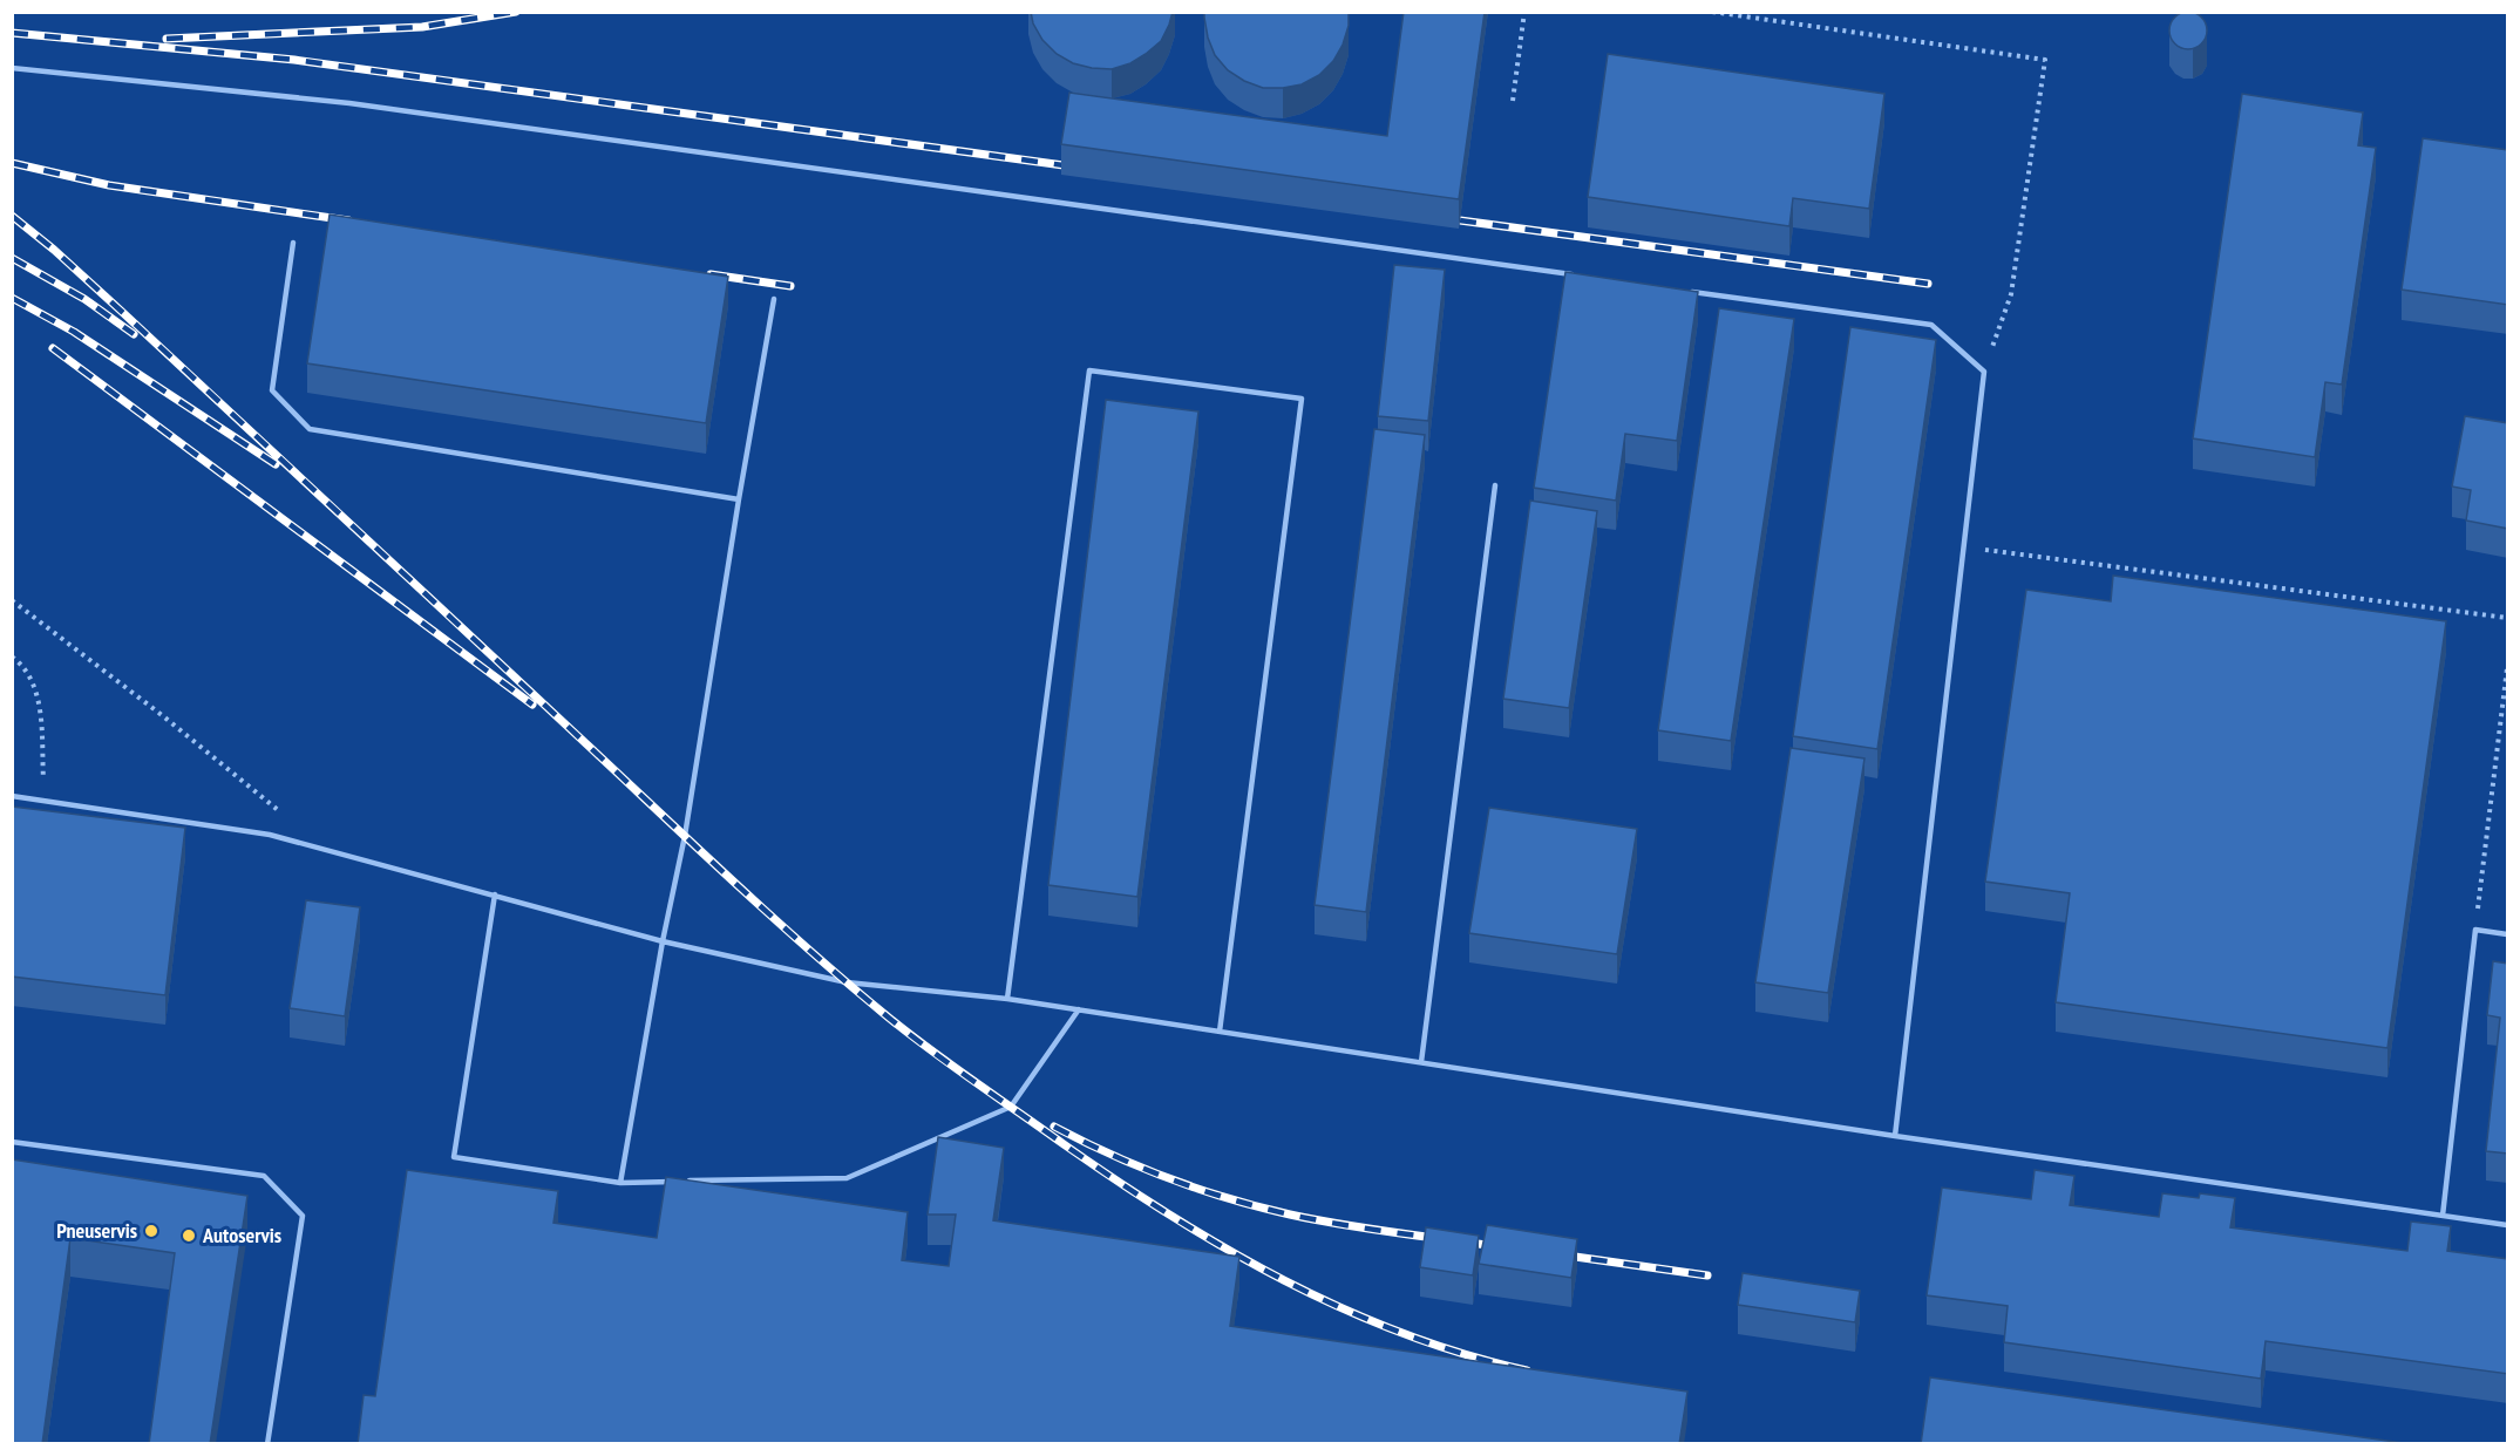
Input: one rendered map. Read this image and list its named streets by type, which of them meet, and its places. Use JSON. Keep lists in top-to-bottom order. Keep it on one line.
{"places":["Pneuservis","Autoservis"]}
